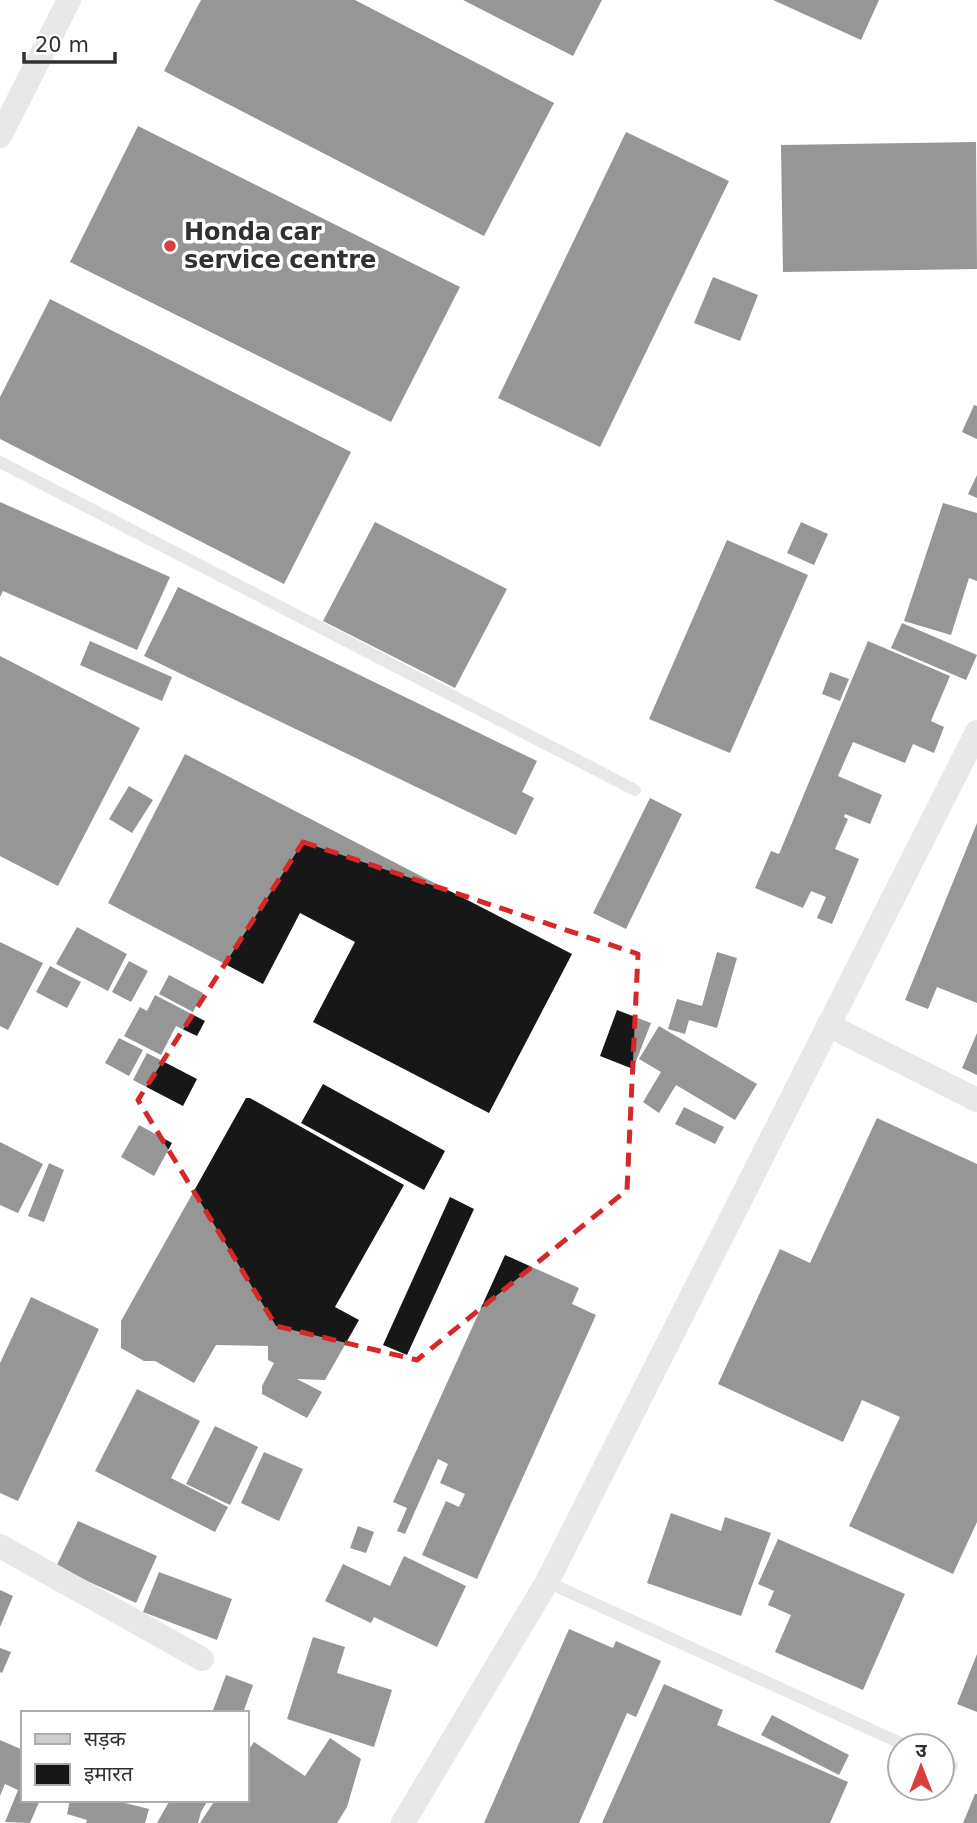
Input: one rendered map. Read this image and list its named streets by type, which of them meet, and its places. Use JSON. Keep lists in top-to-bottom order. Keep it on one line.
{"places":["Honda car service centre"],"legend":["सड़क","इमारत"],"scale_bar":"20 m","north":"top"}
